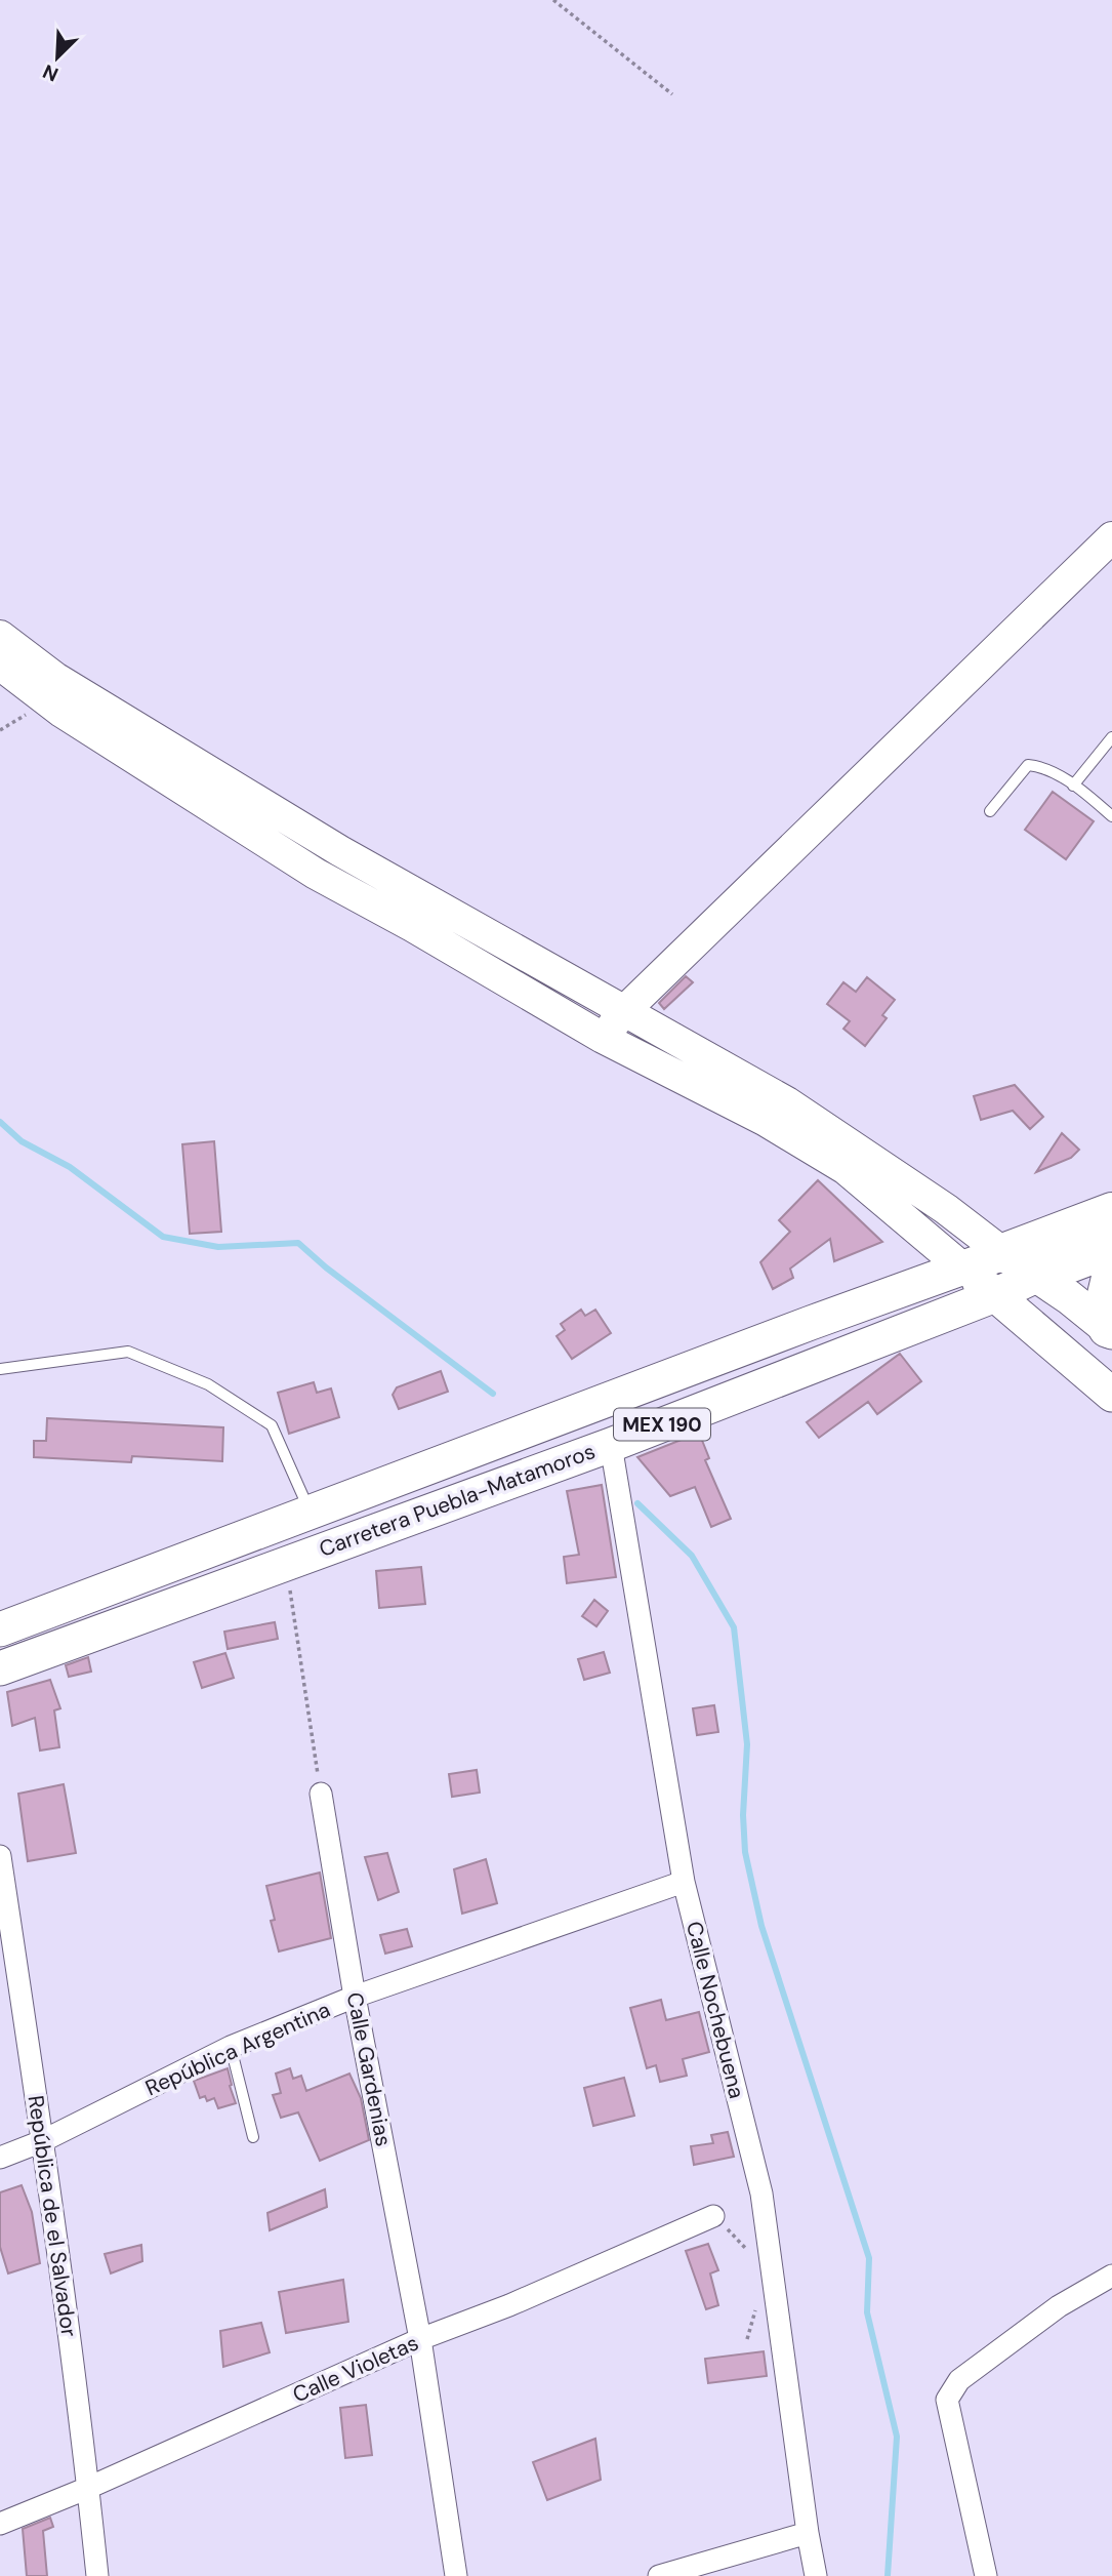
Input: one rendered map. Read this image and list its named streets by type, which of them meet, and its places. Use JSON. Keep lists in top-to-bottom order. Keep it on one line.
{"streets":{"highway":["MEX 190","Carretera Puebla-Matamoros"],"street":["Calle Nochebuena","República Argentina","Calle Gardenias","República de el Salvador","Calle Violetas"]},"crossings":[["Carretera Puebla-Matamoros","Calle Nochebuena"],["Calle Nochebuena","República Argentina"],["República Argentina","Calle Gardenias"],["República Argentina","República de el Salvador"],["Calle Gardenias","Calle Violetas"],["República de el Salvador","Calle Violetas"]],"north":"bottom left"}
